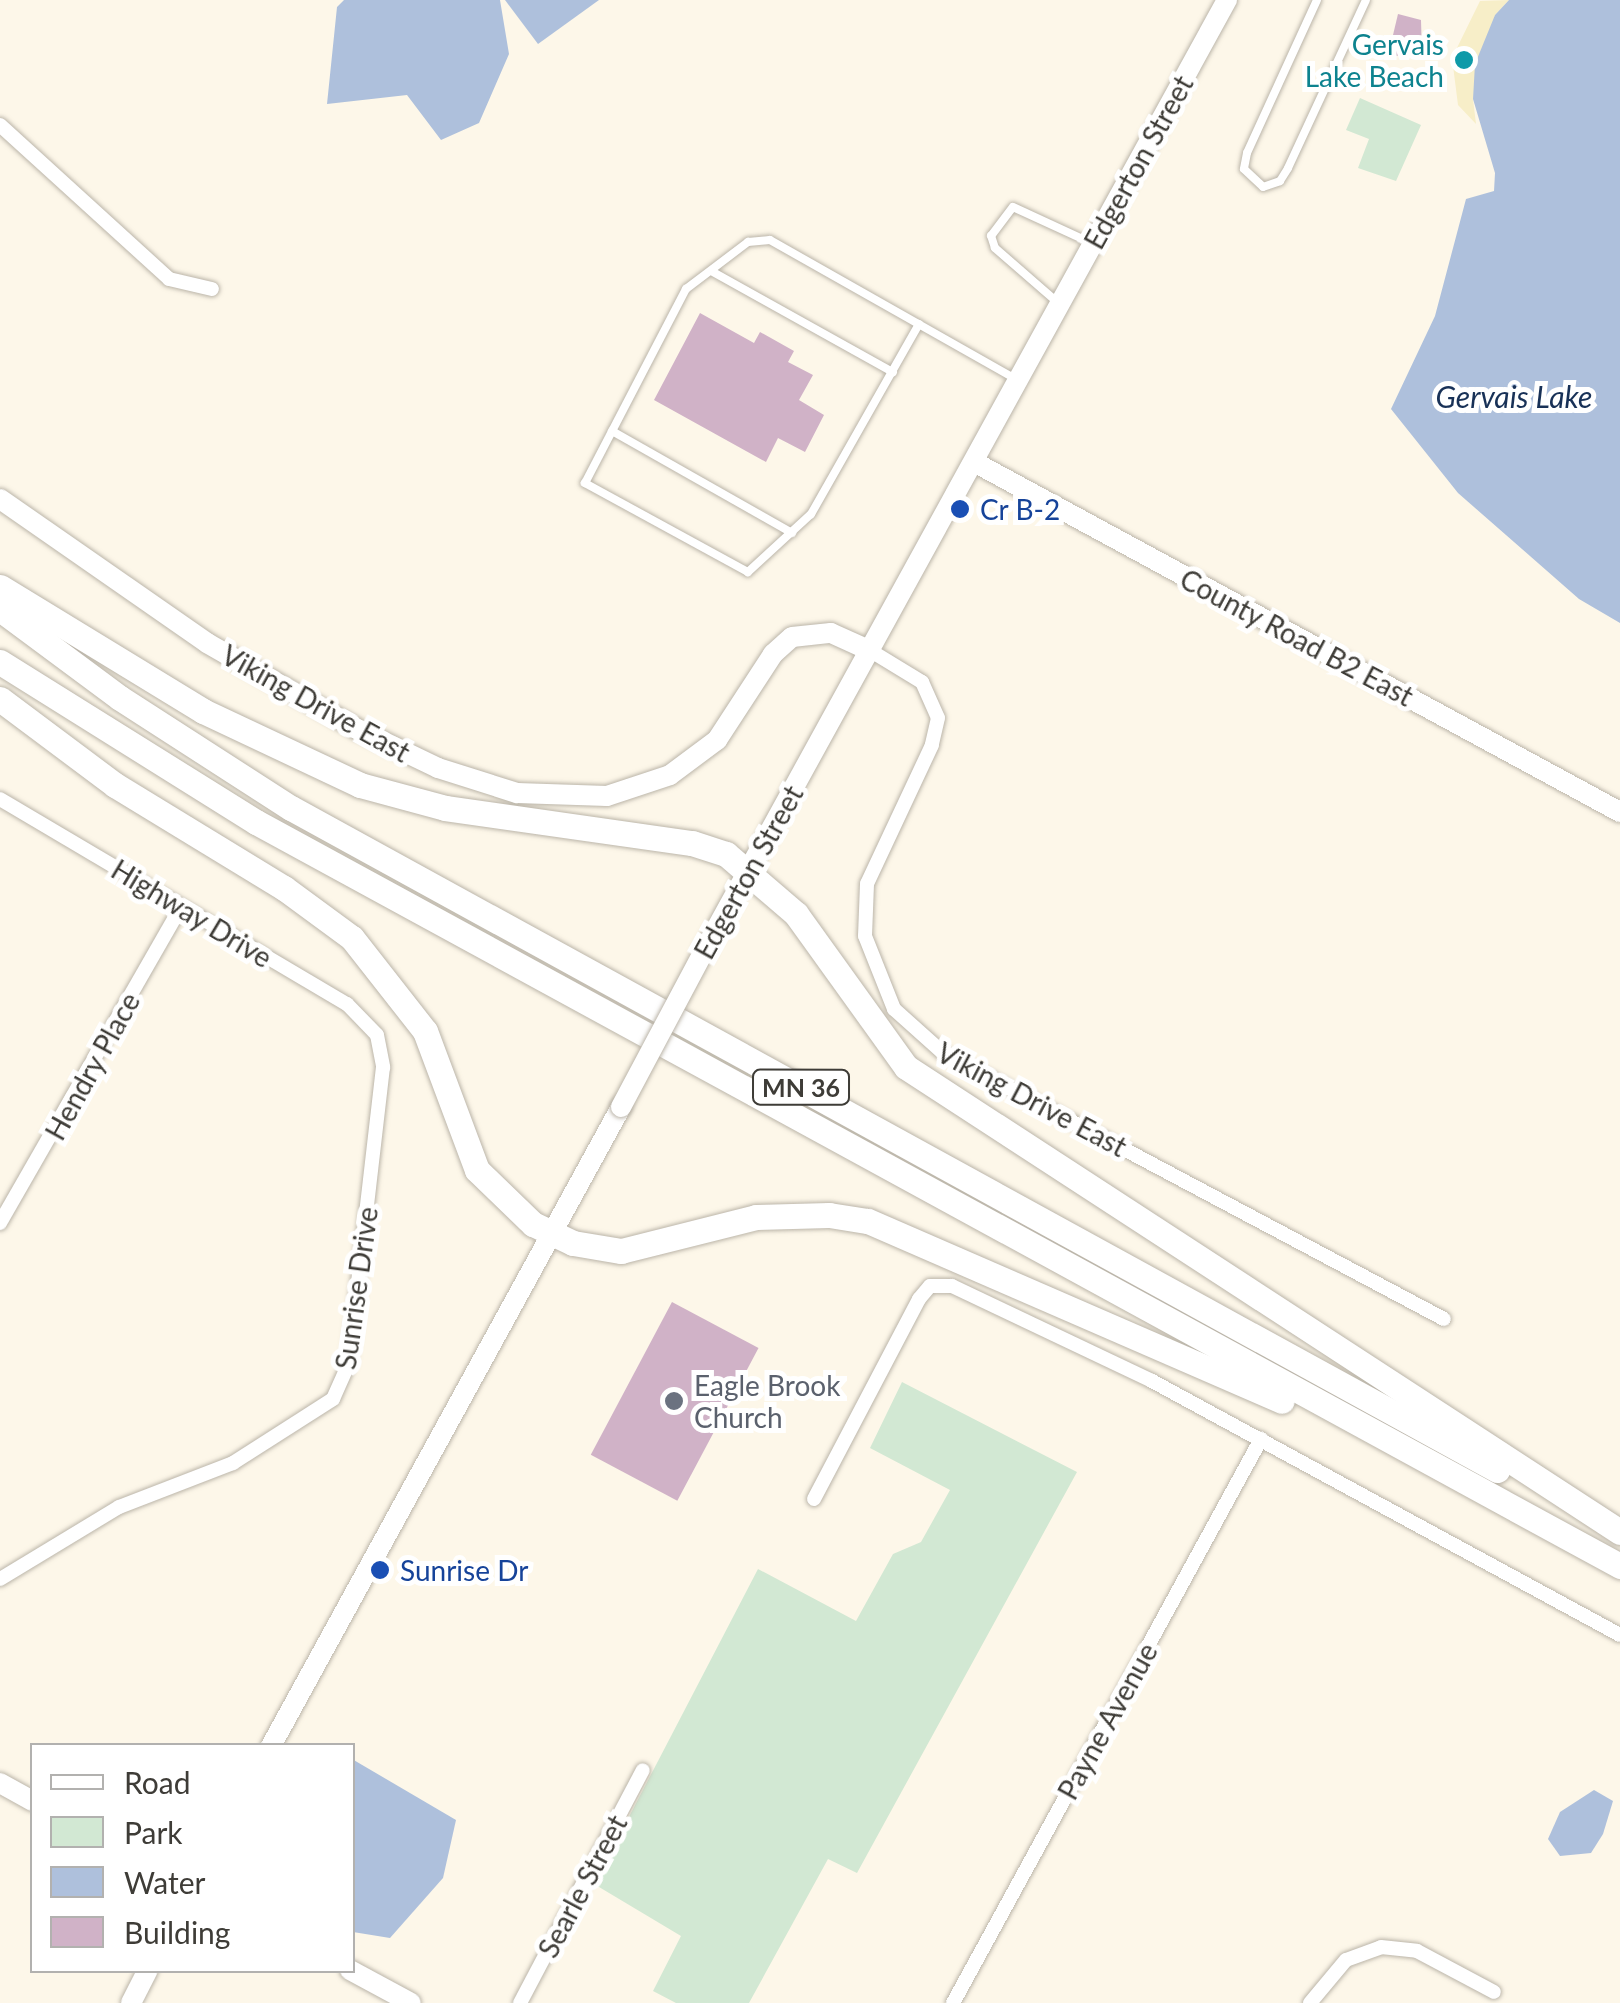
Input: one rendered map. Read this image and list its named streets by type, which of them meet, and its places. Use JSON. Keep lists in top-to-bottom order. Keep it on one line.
{"streets":{"highway":["MN 36"],"street":["Edgerton Street","County Road B2 East","Viking Drive East","Highway Drive","Hendry Place","Sunrise Drive","Payne Avenue","Searle Street"]},"crossings":[["Edgerton Street","County Road B2 East"],["Edgerton Street","Viking Drive East"],["Highway Drive","Hendry Place"],["Highway Drive","Sunrise Drive"]],"water":["Gervais Lake"],"places":["Gervais Lake Beach","Cr B-2","Eagle Brook Church","Sunrise Dr"],"legend":["Road","Park","Water","Building"]}
